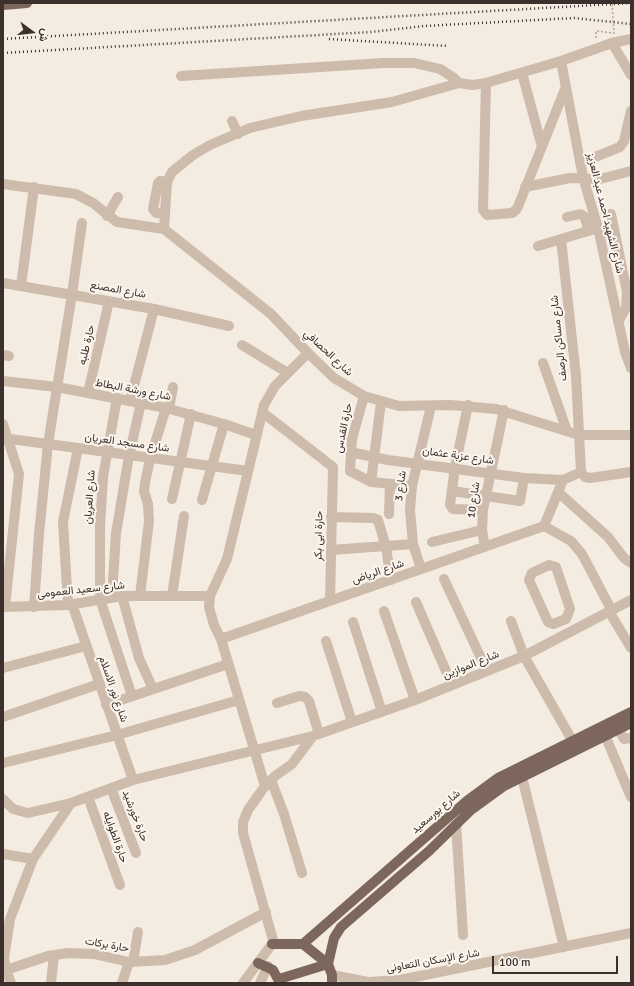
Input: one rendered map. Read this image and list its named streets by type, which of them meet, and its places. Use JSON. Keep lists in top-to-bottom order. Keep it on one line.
{"streets":{"main road":["شارع بورسعيد"],"street":["شارع الشهيد احمد عبد العزيز","شارع المصنع","شارع مساكن الرصف","حارة طلبه","شارع الحصافي","شارع ورشة البطاط","حارة القدس","شارع مسجد العريان","شارع عزبة عثمان","شارع 3","شارع العريان","شارع 10","حارة ابى بكر","شارع الرياض","شارع سعيد العمومى","شارع الموازين","شارع نور الاسلام","حارة خورشيد","حارة الطوايله","حارة بركات","شارع الإسكان التعاونى"]},"crossings":[["شارع المصنع","حارة طلبه"],["شارع مساكن الرصف","شارع الحصافي"],["حارة طلبه","شارع ورشة البطاط"],["شارع الحصافي","حارة القدس"],["شارع الحصافي","شارع 3"],["شارع الحصافي","شارع 10"],["شارع ورشة البطاط","شارع العريان"],["حارة القدس","شارع عزبة عثمان"],["حارة القدس","شارع 3"],["شارع مسجد العريان","شارع العريان"],["شارع مسجد العريان","شارع نور الاسلام"],["شارع عزبة عثمان","شارع 3"],["شارع عزبة عثمان","شارع 10"],["شارع 3","شارع الرياض"],["شارع العريان","شارع سعيد العمومى"],["شارع 10","شارع الرياض"],["حارة ابى بكر","شارع الرياض"],["شارع سعيد العمومى","شارع نور الاسلام"],["شارع الموازين","شارع نور الاسلام"],["شارع الموازين","حارة خورشيد"],["شارع الموازين","حارة الطوايله"]],"scale_bar":"100 m","north":"right"}
